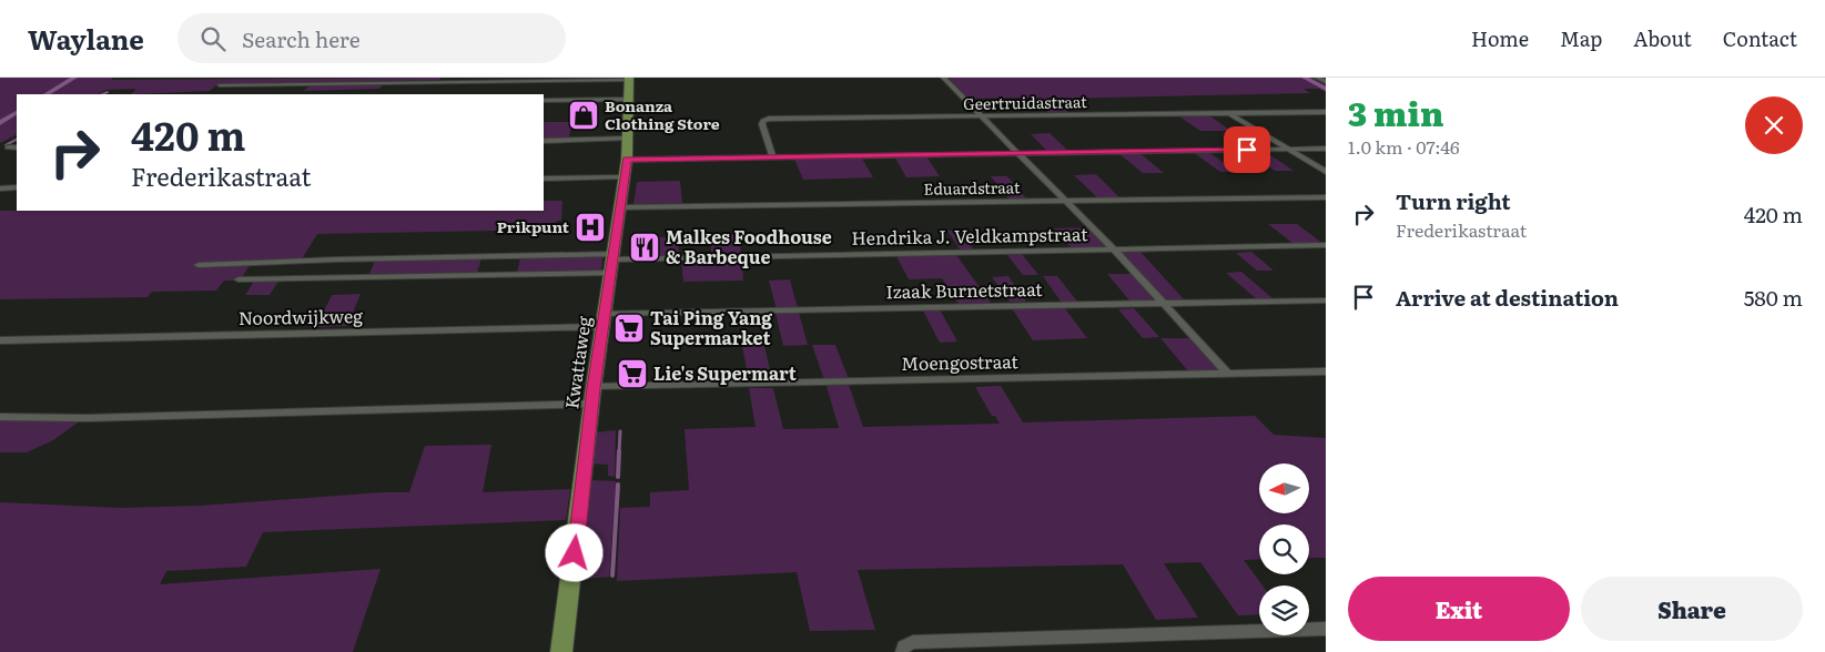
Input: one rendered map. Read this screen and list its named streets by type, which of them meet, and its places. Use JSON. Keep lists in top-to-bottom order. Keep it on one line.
{"streets":{"main road":["Kwattaweg"],"street":["Geertruidastraat","Eduardstraat","Hendrika J. Veldkampstraat","Izaak Burnetstraat","Noordwijkweg","Moengostraat"]},"crossings":[["Eduardstraat","Kwattaweg"],["Hendrika J. Veldkampstraat","Kwattaweg"],["Izaak Burnetstraat","Noordwijkweg"],["Izaak Burnetstraat","Kwattaweg"],["Noordwijkweg","Kwattaweg"],["Kwattaweg","Moengostraat"]],"places":{"shop":["Bonanza Clothing Store"],"hospital":["Prikpunt"],"restaurant":["Malkes Foodhouse & Barbeque"],"supermarket":["Tai Ping Yang Supermarket","Lie's Supermart"]},"north":"left","page":{"header":"Waylane","search":"Search here","nav":["Home","Map","About","Contact"],"heading":["3 min","1.0 km · 07:46"],"turn":["420 m","Frederikastraat"],"list":[{"name":"Turn right","note":"Frederikastraat","value":"420 m"},{"name":"Arrive at destination","value":"580 m"}],"buttons":["Exit","Share"]}}
